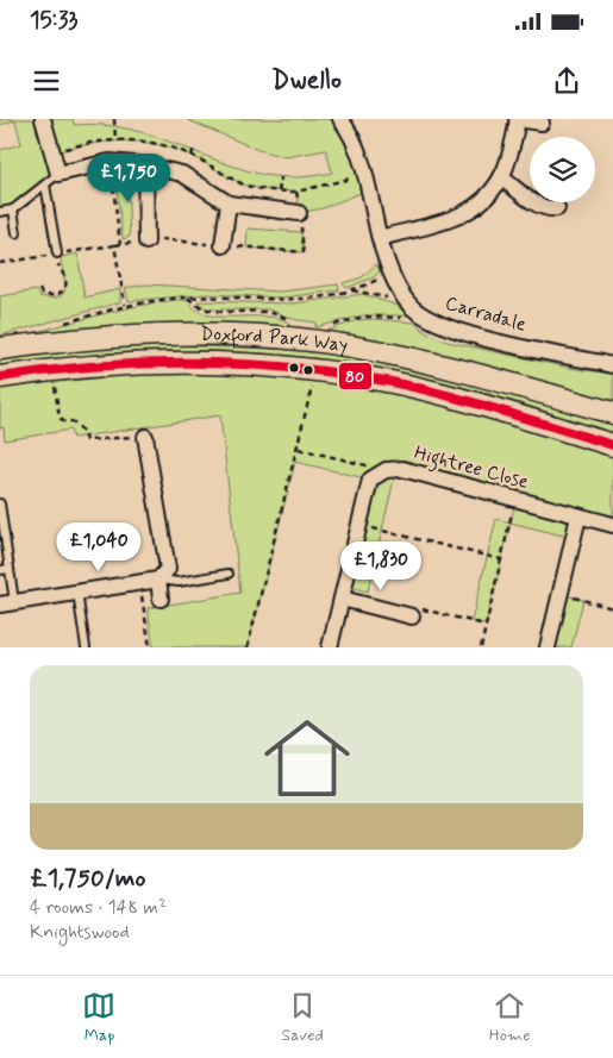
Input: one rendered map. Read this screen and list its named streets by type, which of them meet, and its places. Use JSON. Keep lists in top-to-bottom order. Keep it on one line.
{"streets":{"main road":["Doxford Park Way"],"street":["Carradale","Hightree Close"]},"lines":["transit line 80"],"page":{"status":"15:33","header":"Dwello","price":["£1,750","£1,040","£1,830"],"list":[{"name":"£1,750/mo","note":"4 rooms · 148 m² · Knightswood"}],"tabs":["Map","Saved","Home"]}}
